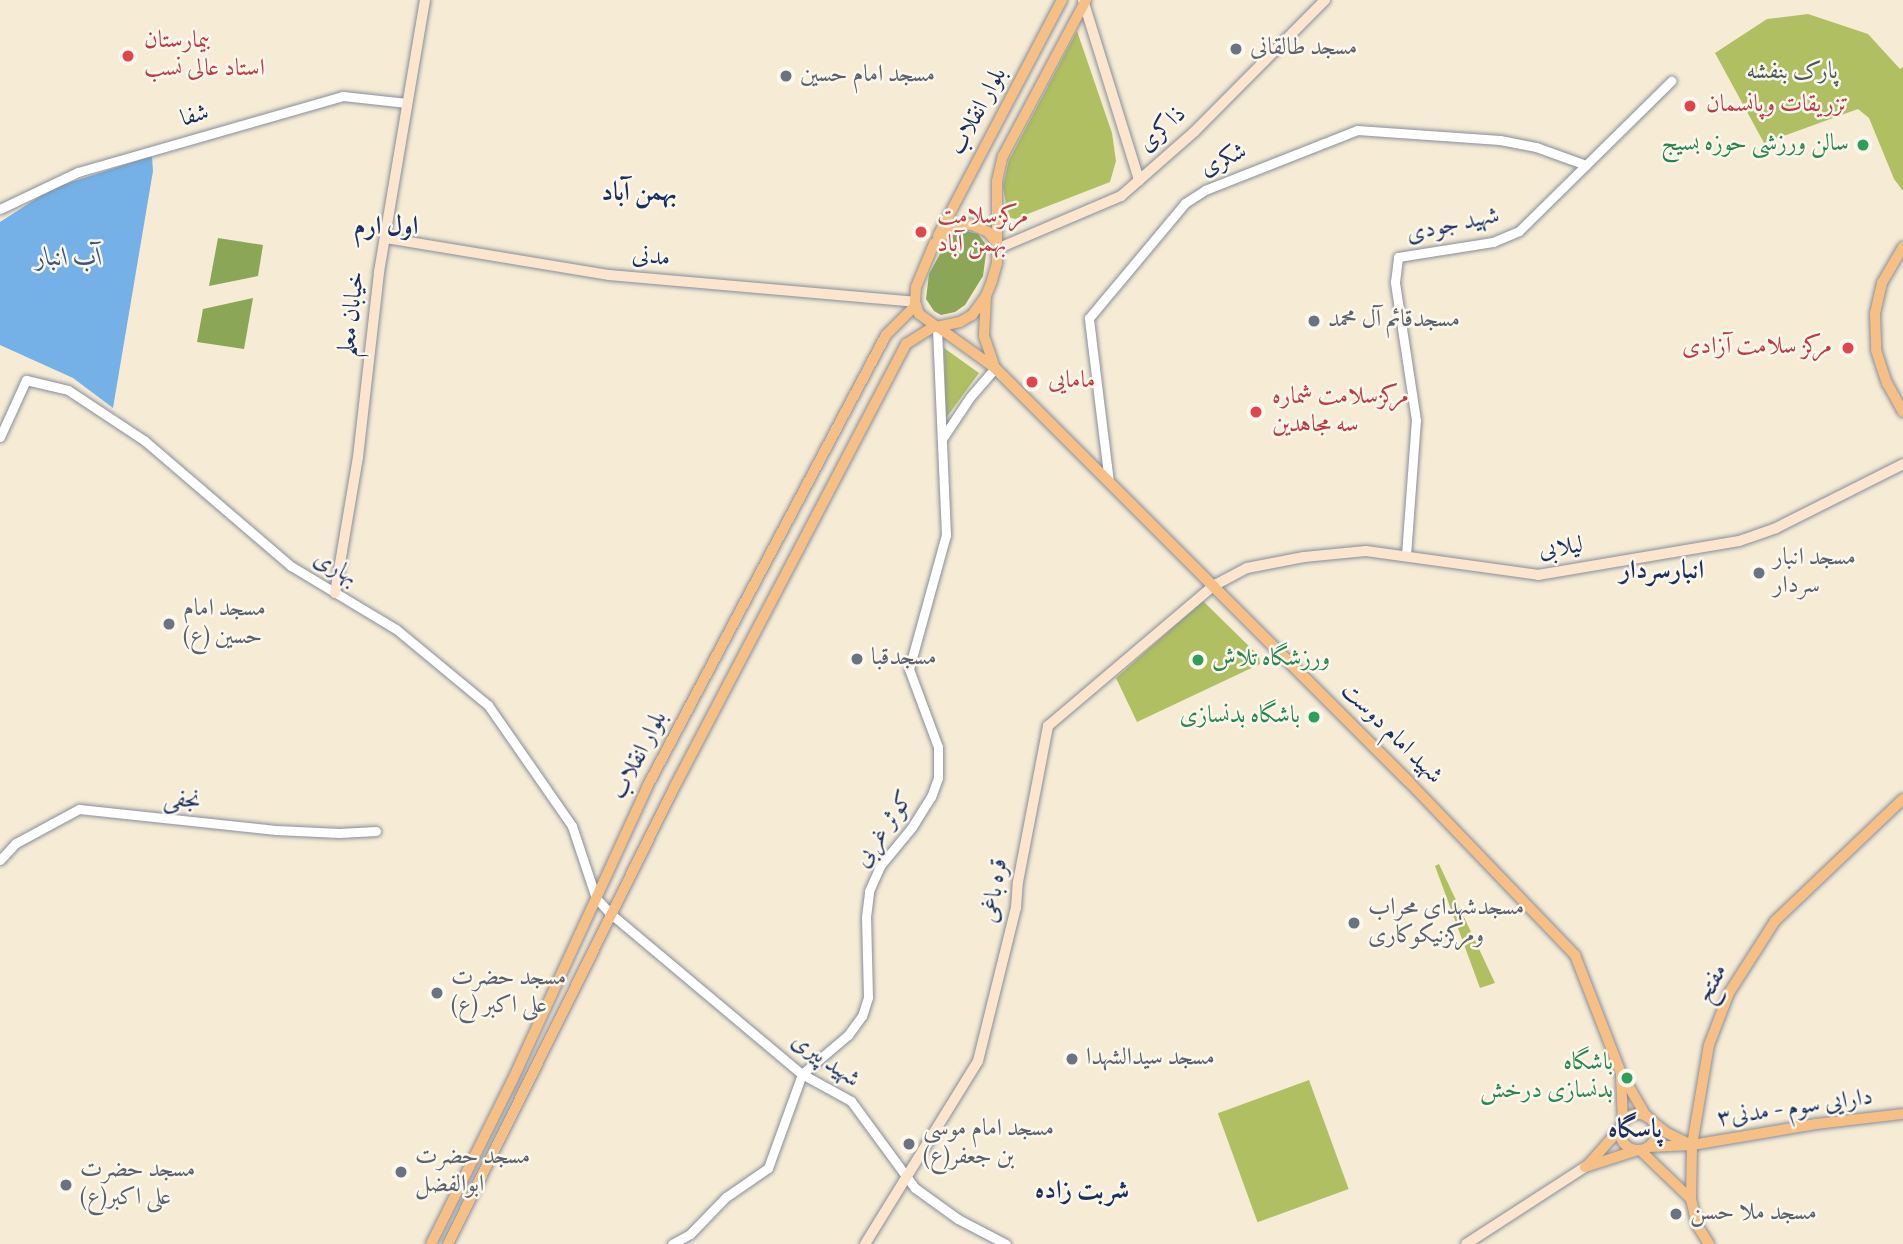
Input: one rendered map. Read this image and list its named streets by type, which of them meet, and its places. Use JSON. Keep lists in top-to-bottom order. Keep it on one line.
{"streets":{"main road":["بلوار انقلاب","ذاکری","مدنی","خیابان معلم","لیلابی","شهید امام دوست","قره باغی","مفتح","دارایی سوم - مدنی۳"],"street":["شفا","شکری","شهید جودی","بهاری","نجفی","کوثر غربی","شهید پیری"]},"crossings":[["بلوار انقلاب","ذاکری"],["بلوار انقلاب","مدنی"],["بلوار انقلاب","بهاری"],["بلوار انقلاب","شهید امام دوست"],["بلوار انقلاب","کوثر غربی"],["بلوار انقلاب","شهید پیری"],["شفا","خیابان معلم"],["ذاکری","مدنی"],["ذاکری","شهید امام دوست"],["ذاکری","کوثر غربی"],["شکری","شهید جودی"],["شکری","شهید امام دوست"],["شهید جودی","لیلابی"],["مدنی","خیابان معلم"],["مدنی","شهید امام دوست"],["مدنی","کوثر غربی"],["خیابان معلم","بهاری"],["لیلابی","شهید امام دوست"],["لیلابی","قره باغی"],["بهاری","شهید پیری"],["شهید امام دوست","کوثر غربی"],["شهید امام دوست","قره باغی"],["کوثر غربی","شهید پیری"],["قره باغی","شهید پیری"],["مفتح","دارایی سوم - مدنی۳"]],"districts":["بهمن آباد","اول ارم","انبارسردار","پاسگاه","شربت زاده"],"water":["آب انبار"],"parks":["پارک بنفشه"],"places":["مسجد طالقانی","بیمارستان استاد عالی نسب","مسجد امام حسین","تزریقات وپانسمان","سالن ورزشی حوزه بسیج","مرکزسلامت بهمن آباد","مسجدقائم آل محمد","مرکز سلامت آزادی","مامایی","مرکزسلامت شماره سه مجاهدین","مسجد انبار سردار","مسجد امام حسین (ع)","مسجدقبا","ورزشگاه تلاش","باشگاه بدنسازی","مسجدشهدای محراب ومرکزنیکوکاری","مسجد حضرت علی اکبر (ع)","مسجد سیدالشهدا","باشگاه بدنسازی درخش","مسجد امام موسی بن جعفر(ع)","مسجد حضرت ابوالفضل","مسجد حضرت علی اکبر(ع)","مسجد ملا حسن"]}
